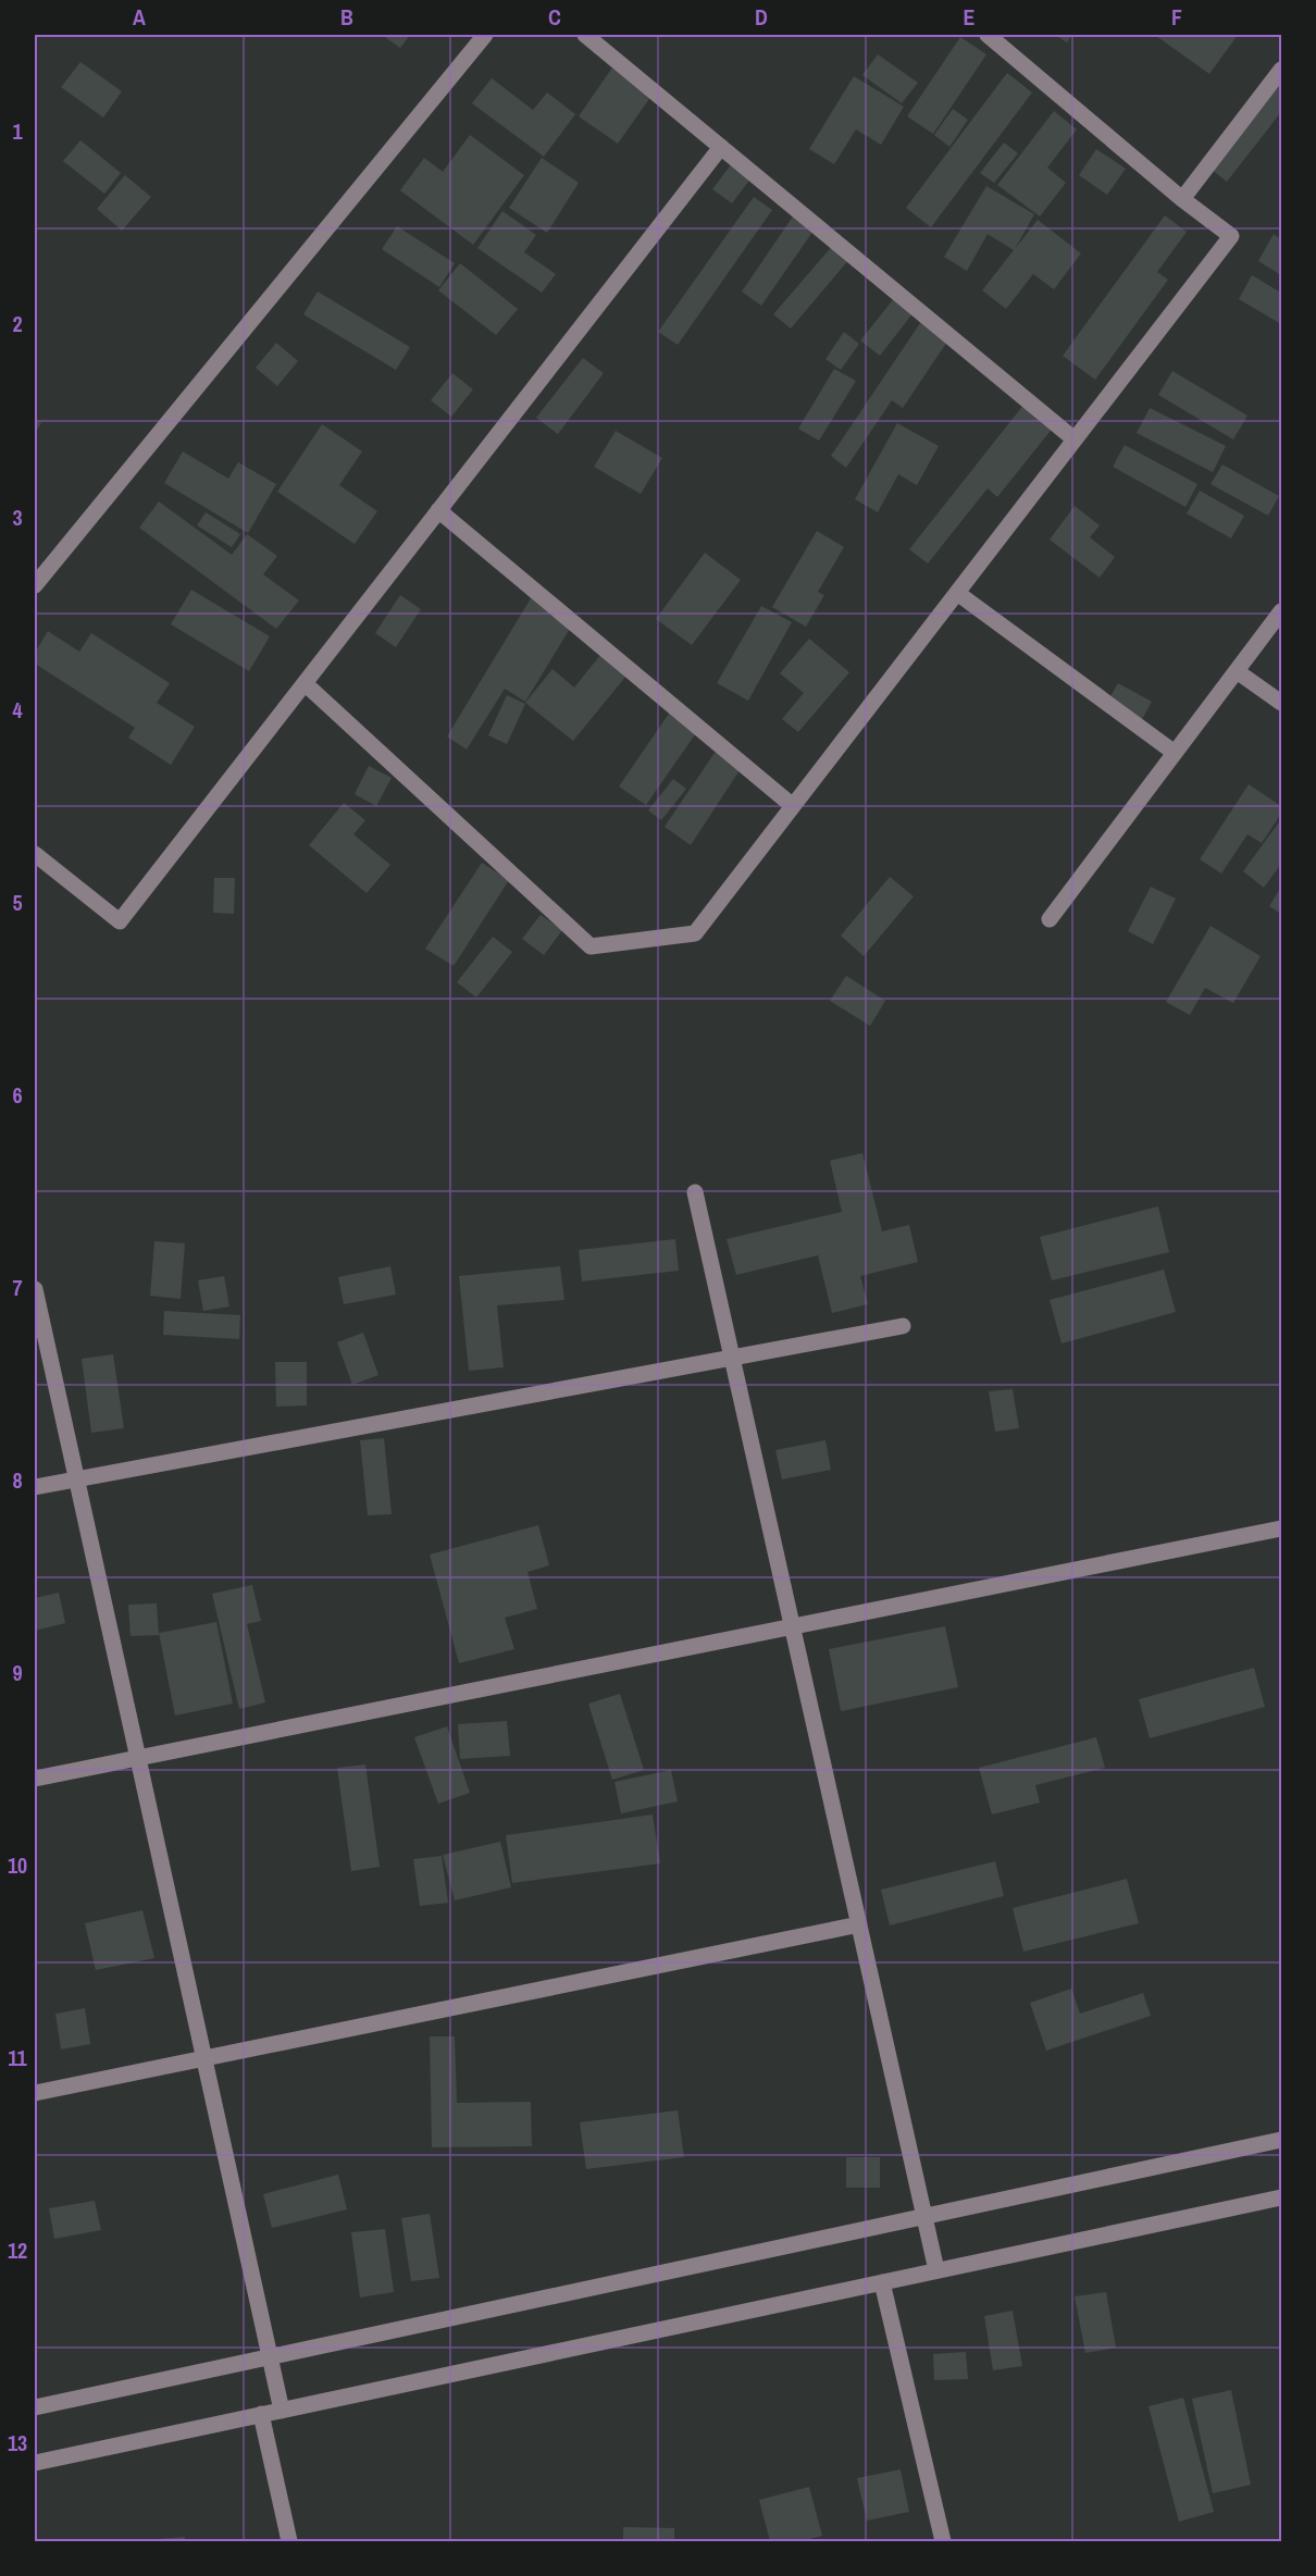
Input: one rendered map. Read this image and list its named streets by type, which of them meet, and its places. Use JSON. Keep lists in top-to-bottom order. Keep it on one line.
{"grid":{"columns":["A","B","C","D","E","F"],"rows":["1","2","3","4","5","6","7","8","9","10","11","12","13"]}}
